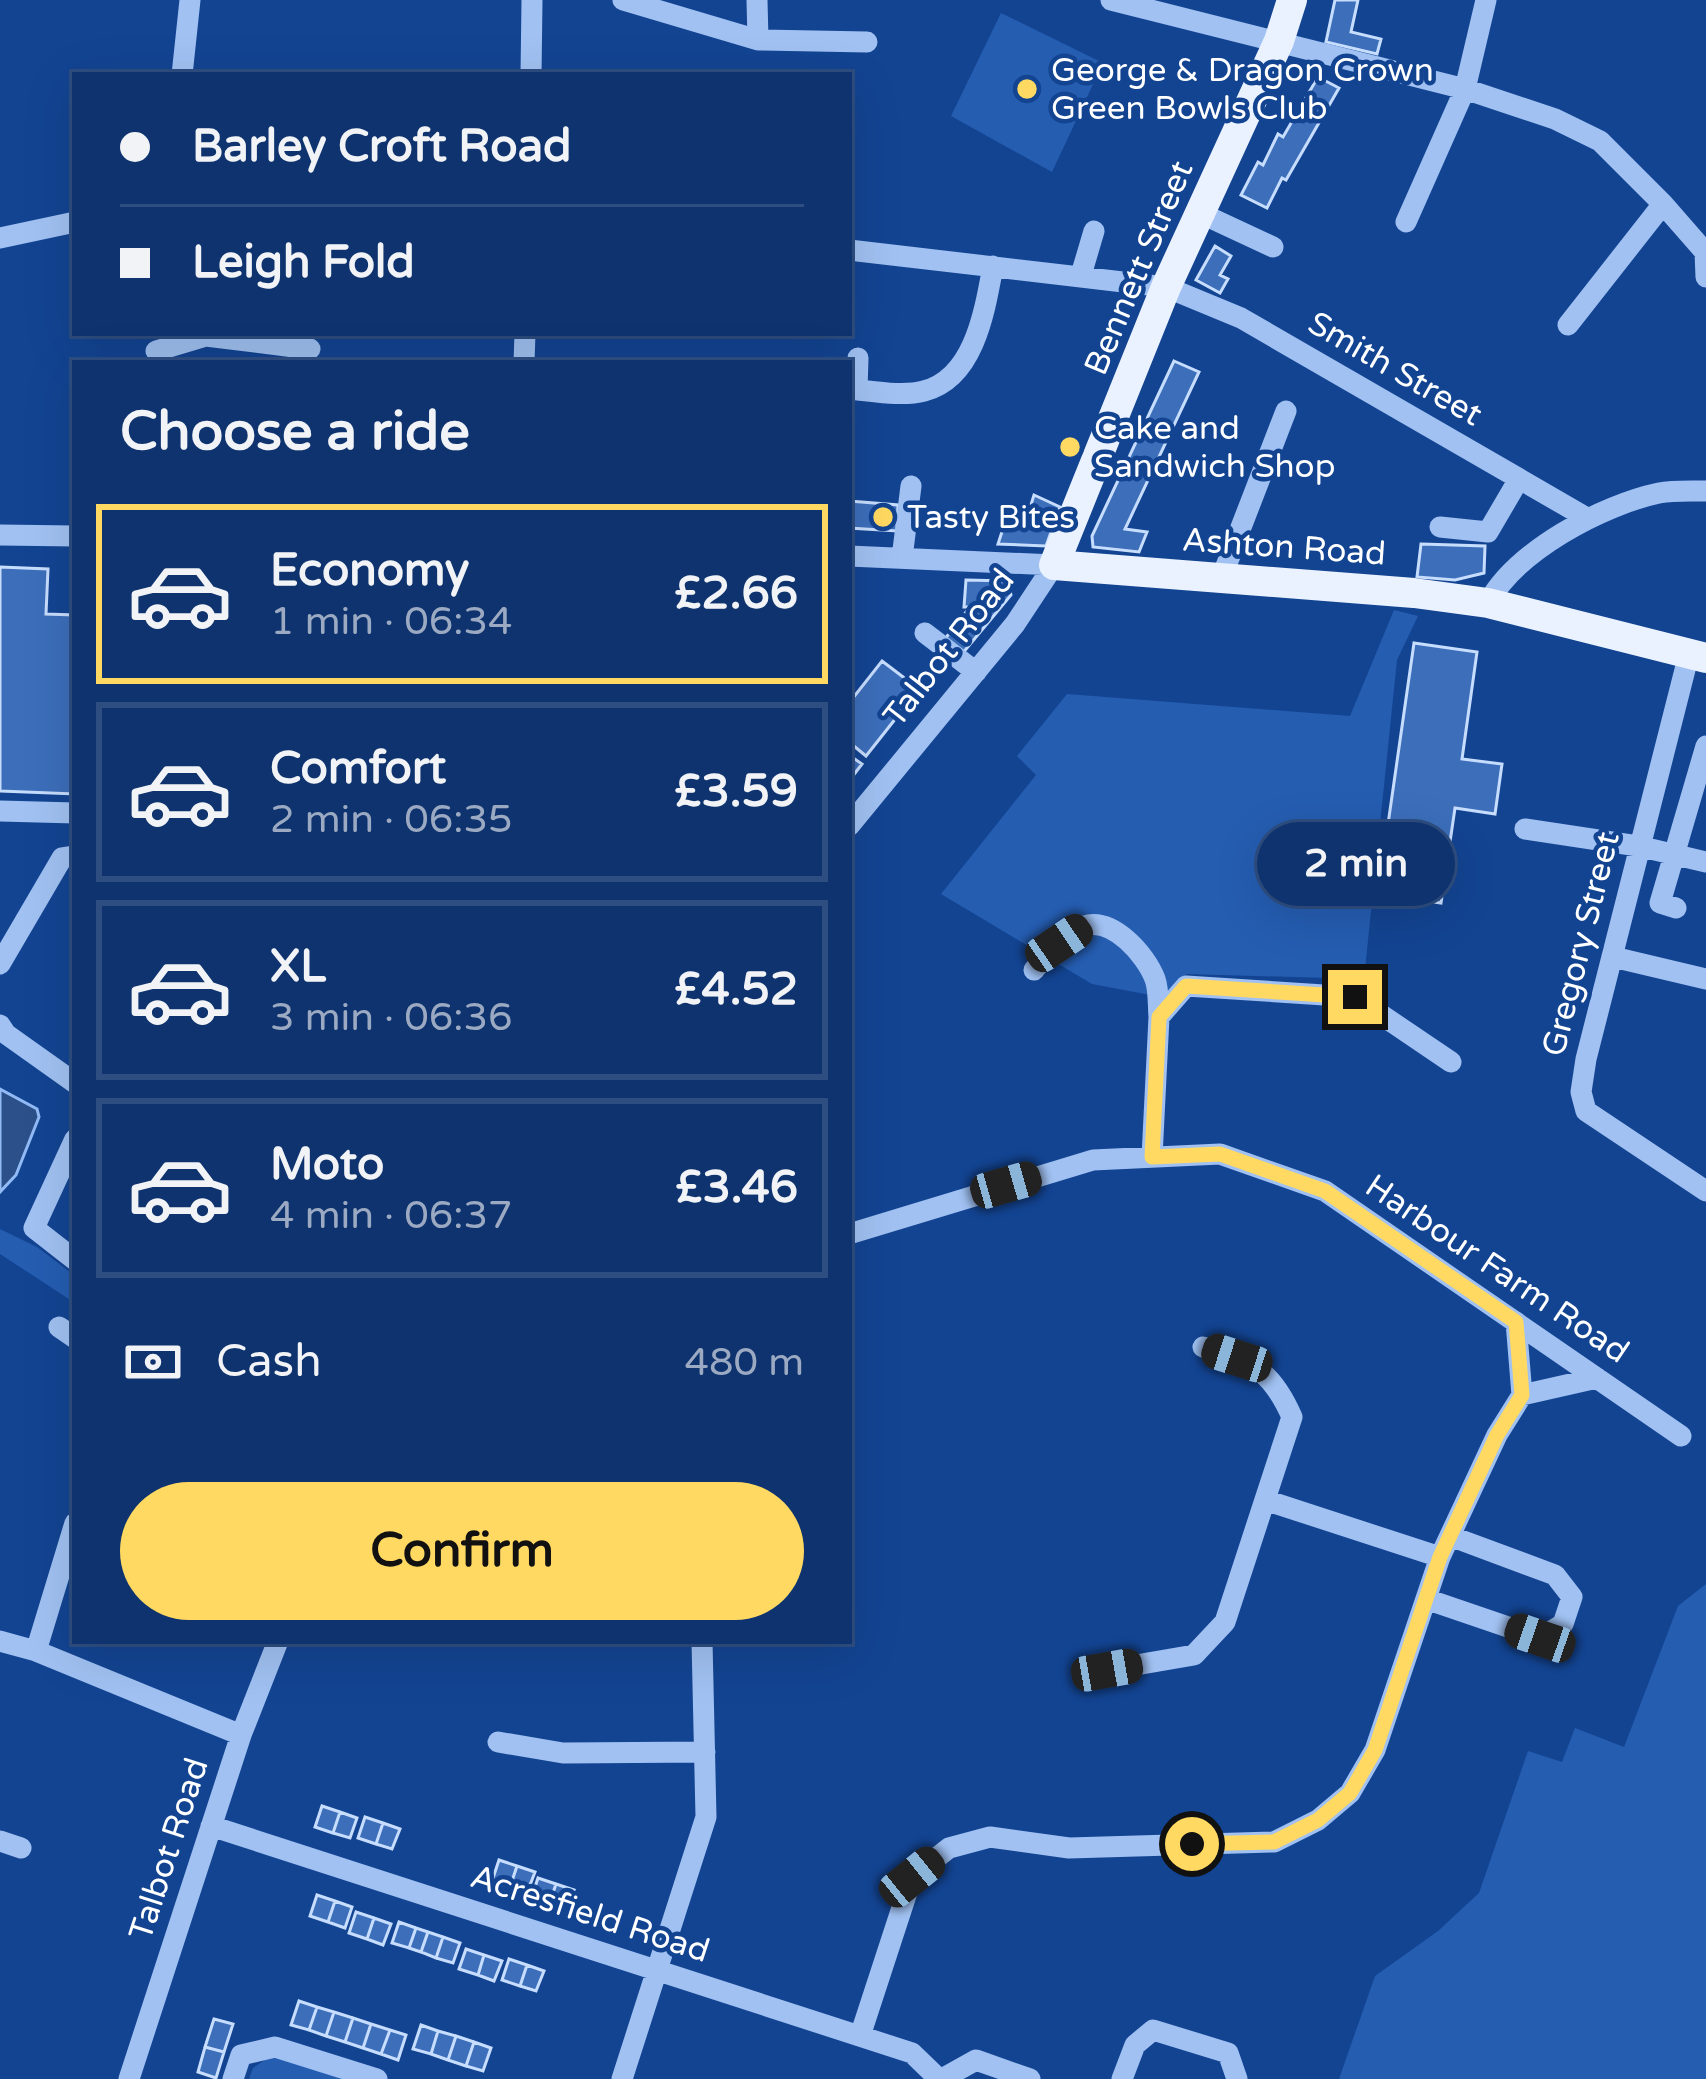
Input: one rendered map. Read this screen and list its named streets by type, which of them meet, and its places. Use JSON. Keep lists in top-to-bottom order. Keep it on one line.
{"streets":{"main road":["Bennett Street","Ashton Road"],"street":["Smith Street","Talbot Road","Gregory Street","Harbour Farm Road","Acresfield Road"]},"crossings":[["Bennett Street","Smith Street"],["Bennett Street","Ashton Road"],["Bennett Street","Talbot Road"],["Ashton Road","Talbot Road"],["Ashton Road","Gregory Street"],["Talbot Road","Acresfield Road"]],"places":["George & Dragon Crown Green Bowls Club","Cake and Sandwich Shop","Tasty Bites"],"page":{"banner":["Barley Croft Road","Leigh Fold"],"heading":"Choose a ride","list":[{"name":"Economy","note":"1 min · 06:34","value":"£2.66"},{"name":"Comfort","note":"2 min · 06:35","value":"£3.59"},{"name":"XL","note":"3 min · 06:36","value":"£4.52"},{"name":"Moto","note":"4 min · 06:37","value":"£3.46"}],"bubble":"2 min","pay":["Cash","480 m"],"buttons":"Confirm"}}
